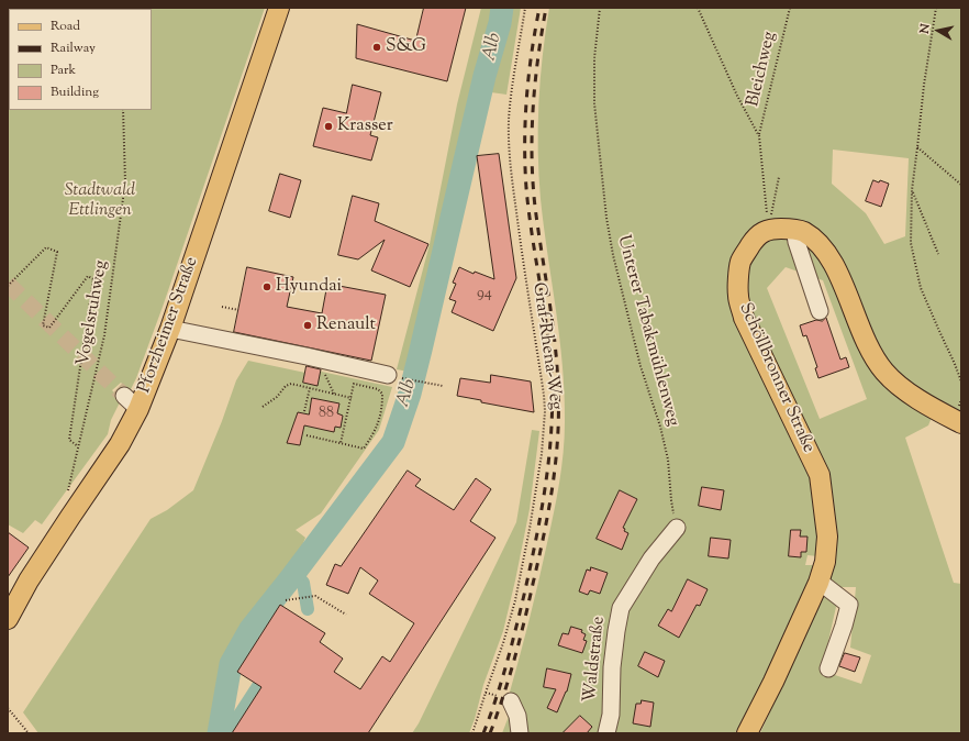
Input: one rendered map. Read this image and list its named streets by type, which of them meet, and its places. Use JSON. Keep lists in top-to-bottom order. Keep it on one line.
{"streets":{"main road":["Pforzheimer Straße","Schöllbronner Straße"],"street":["Waldstraße"],"path":["Bleichweg","Vogelsruhweg","Unterer Tabakmühlenweg","Graf-Rhena-Weg"]},"crossings":[["Unterer Tabakmühlenweg","Waldstraße"]],"water":["Alb"],"parks":["Stadtwald Ettlingen"],"places":["S&G","Krasser","Hyundai","Renault"],"house_numbers":["94","88"],"legend":["Road","Railway","Park","Building"],"north":"left"}
